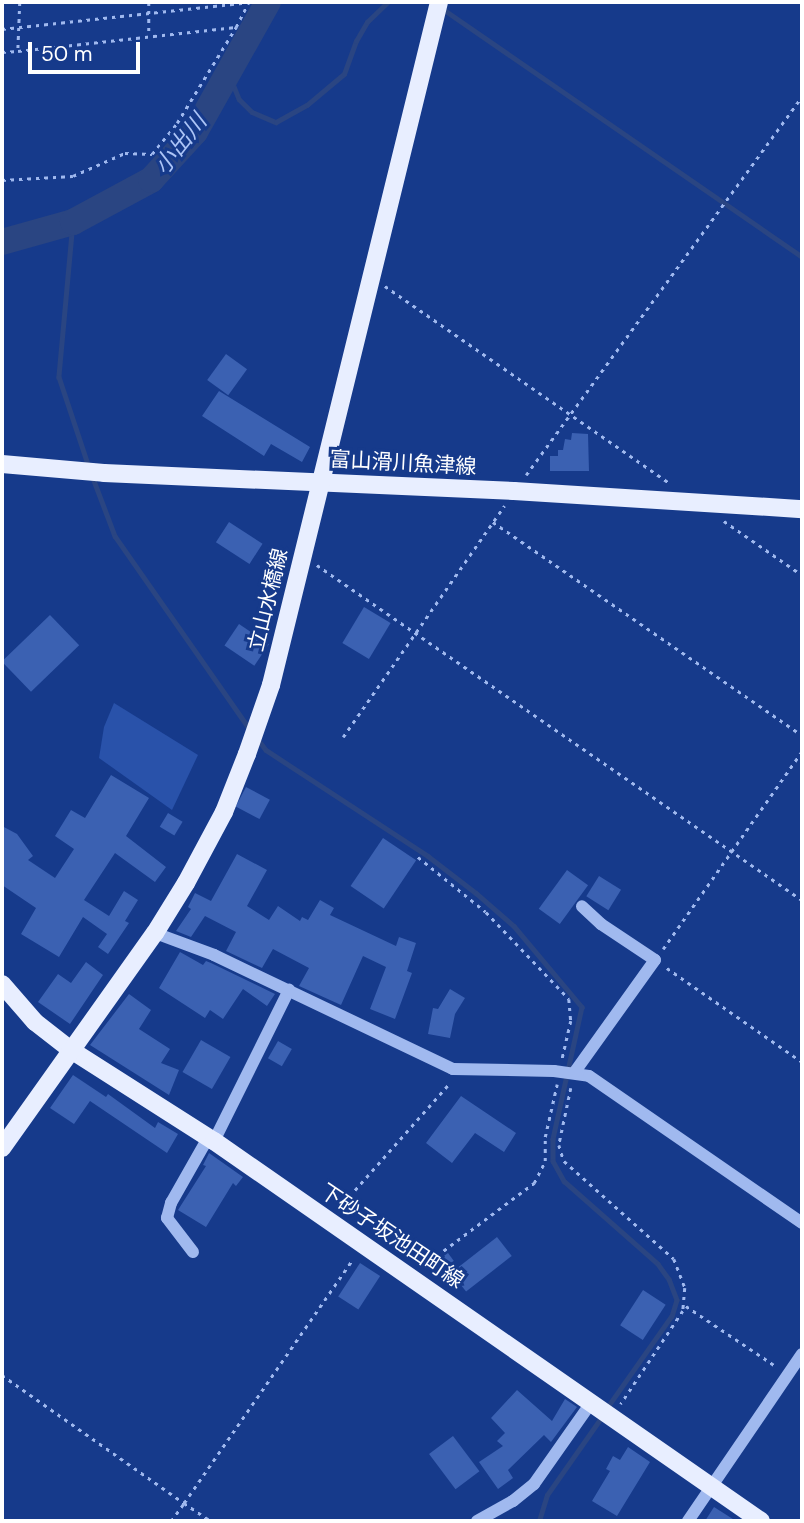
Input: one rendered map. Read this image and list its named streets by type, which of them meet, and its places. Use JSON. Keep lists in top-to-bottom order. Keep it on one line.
{"streets":{"main road":["富山滑川魚津線","立山水橋線","下砂子坂池田町線"]},"crossings":[["富山滑川魚津線","立山水橋線"],["立山水橋線","下砂子坂池田町線"]],"water":["小出川"],"scale_bar":"50 m"}
